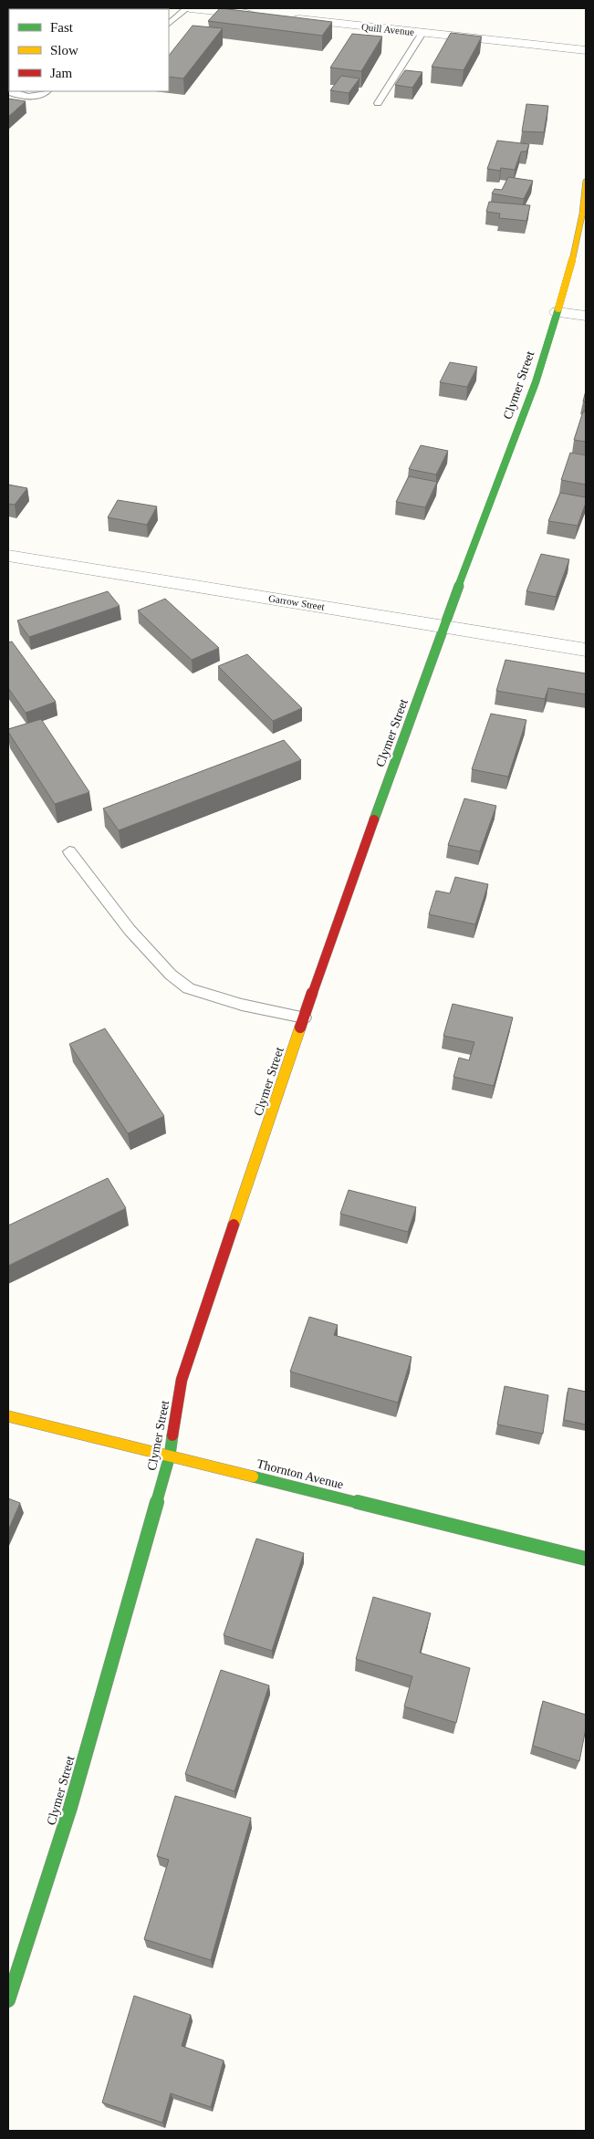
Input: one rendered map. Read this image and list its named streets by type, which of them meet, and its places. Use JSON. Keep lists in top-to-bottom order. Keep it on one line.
{"streets":{"street":["Quill Avenue","Clymer Street","Garrow Street","Thornton Avenue"]},"crossings":[["Clymer Street","Garrow Street"],["Clymer Street","Thornton Avenue"]],"legend":["Fast","Slow","Jam"]}
